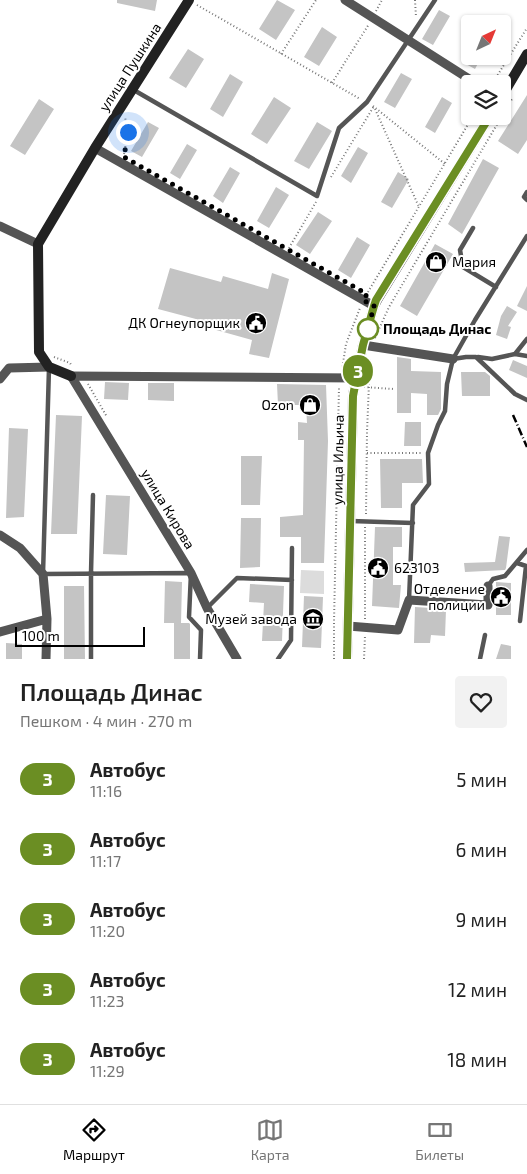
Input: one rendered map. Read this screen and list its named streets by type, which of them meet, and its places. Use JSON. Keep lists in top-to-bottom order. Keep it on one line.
{"streets":{"street":["улица Пушкина","улица Ильича","улица Кирова"]},"places":{"shop":["Мария","Ozon"],"public building":["ДК Огнеупорщик","623103","Отделение полиции"],"other":["Площадь Динас"],"museum":["Музей завода"]},"lines":["bus line 3"],"scale_bar":"100 m","north":"top right","page":{"on_map":"3","scale":"100 m","heading":["Площадь Динас","Пешком · 4 мин · 270 m"],"list":[{"mark":"3","name":"Автобус","note":"11:16","value":"5 мин"},{"mark":"3","name":"Автобус","note":"11:17","value":"6 мин"},{"mark":"3","name":"Автобус","note":"11:20","value":"9 мин"},{"mark":"3","name":"Автобус","note":"11:23","value":"12 мин"},{"mark":"3","name":"Автобус","note":"11:29","value":"18 мин"}],"tabs":["Маршрут","Карта","Билеты"]}}
